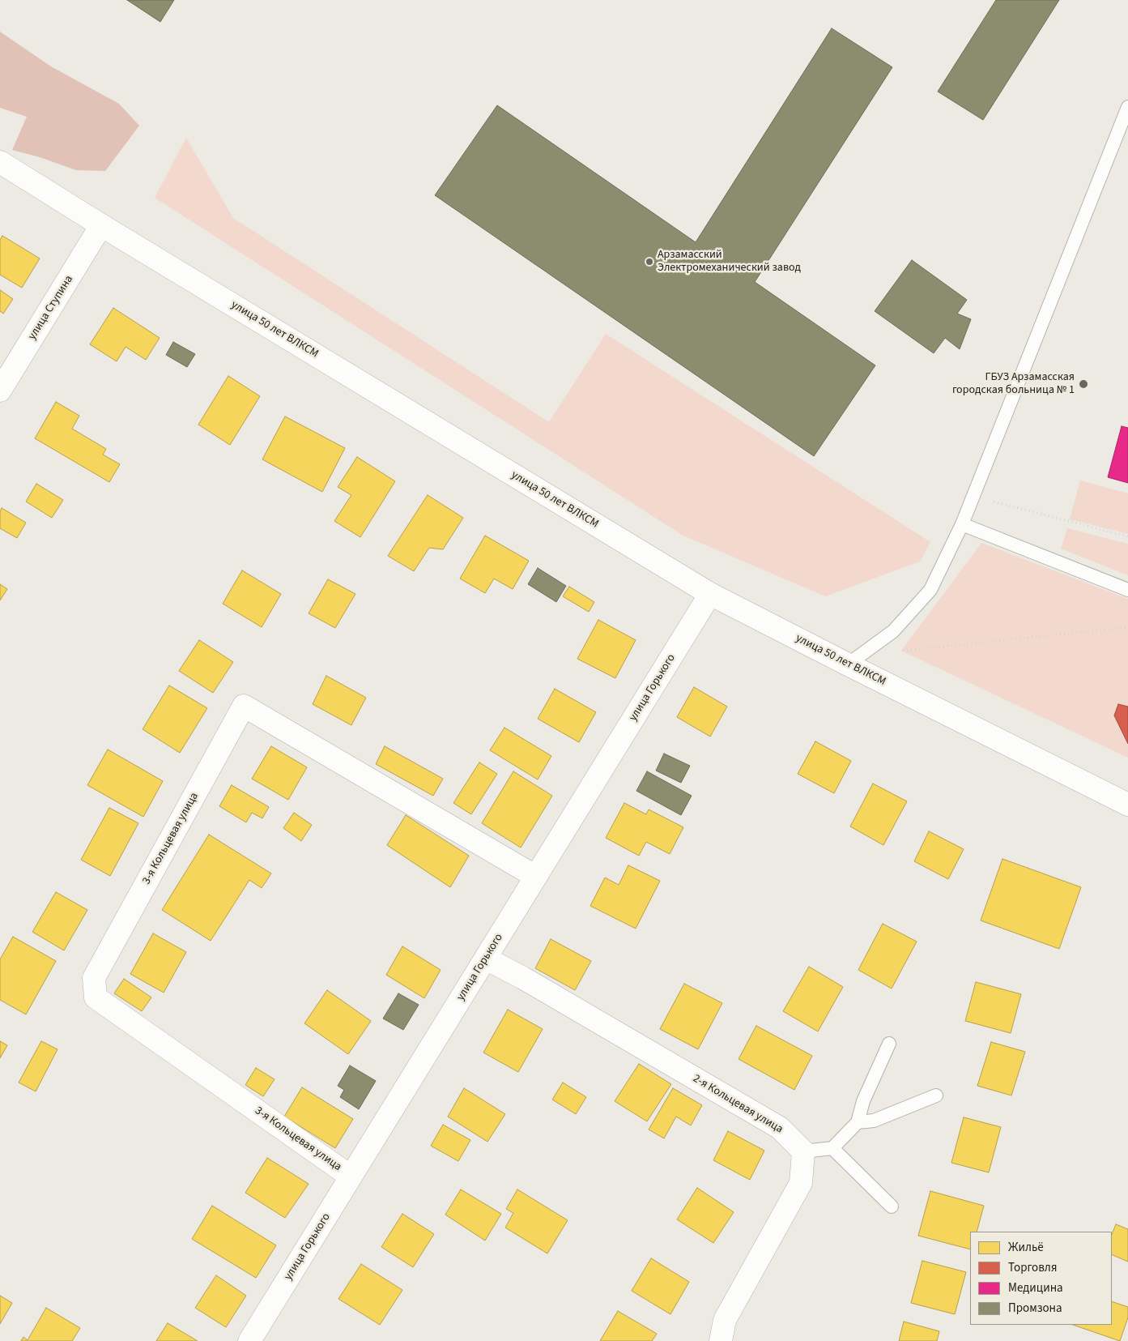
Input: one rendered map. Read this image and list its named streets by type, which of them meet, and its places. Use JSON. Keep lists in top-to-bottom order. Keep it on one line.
{"streets":{"street":["улица Ступина","улица 50 лет ВЛКСМ","улица Горького","3-я Кольцевая улица","2-я Кольцевая улица"]},"crossings":[["улица Ступина","улица 50 лет ВЛКСМ"],["улица 50 лет ВЛКСМ","улица Горького"],["улица Горького","3-я Кольцевая улица"],["улица Горького","2-я Кольцевая улица"]],"places":["Арзамасский Электромеханический завод","ГБУЗ Арзамасская городская больница № 1"],"legend":["Жильё","Торговля","Медицина","Промзона"]}
